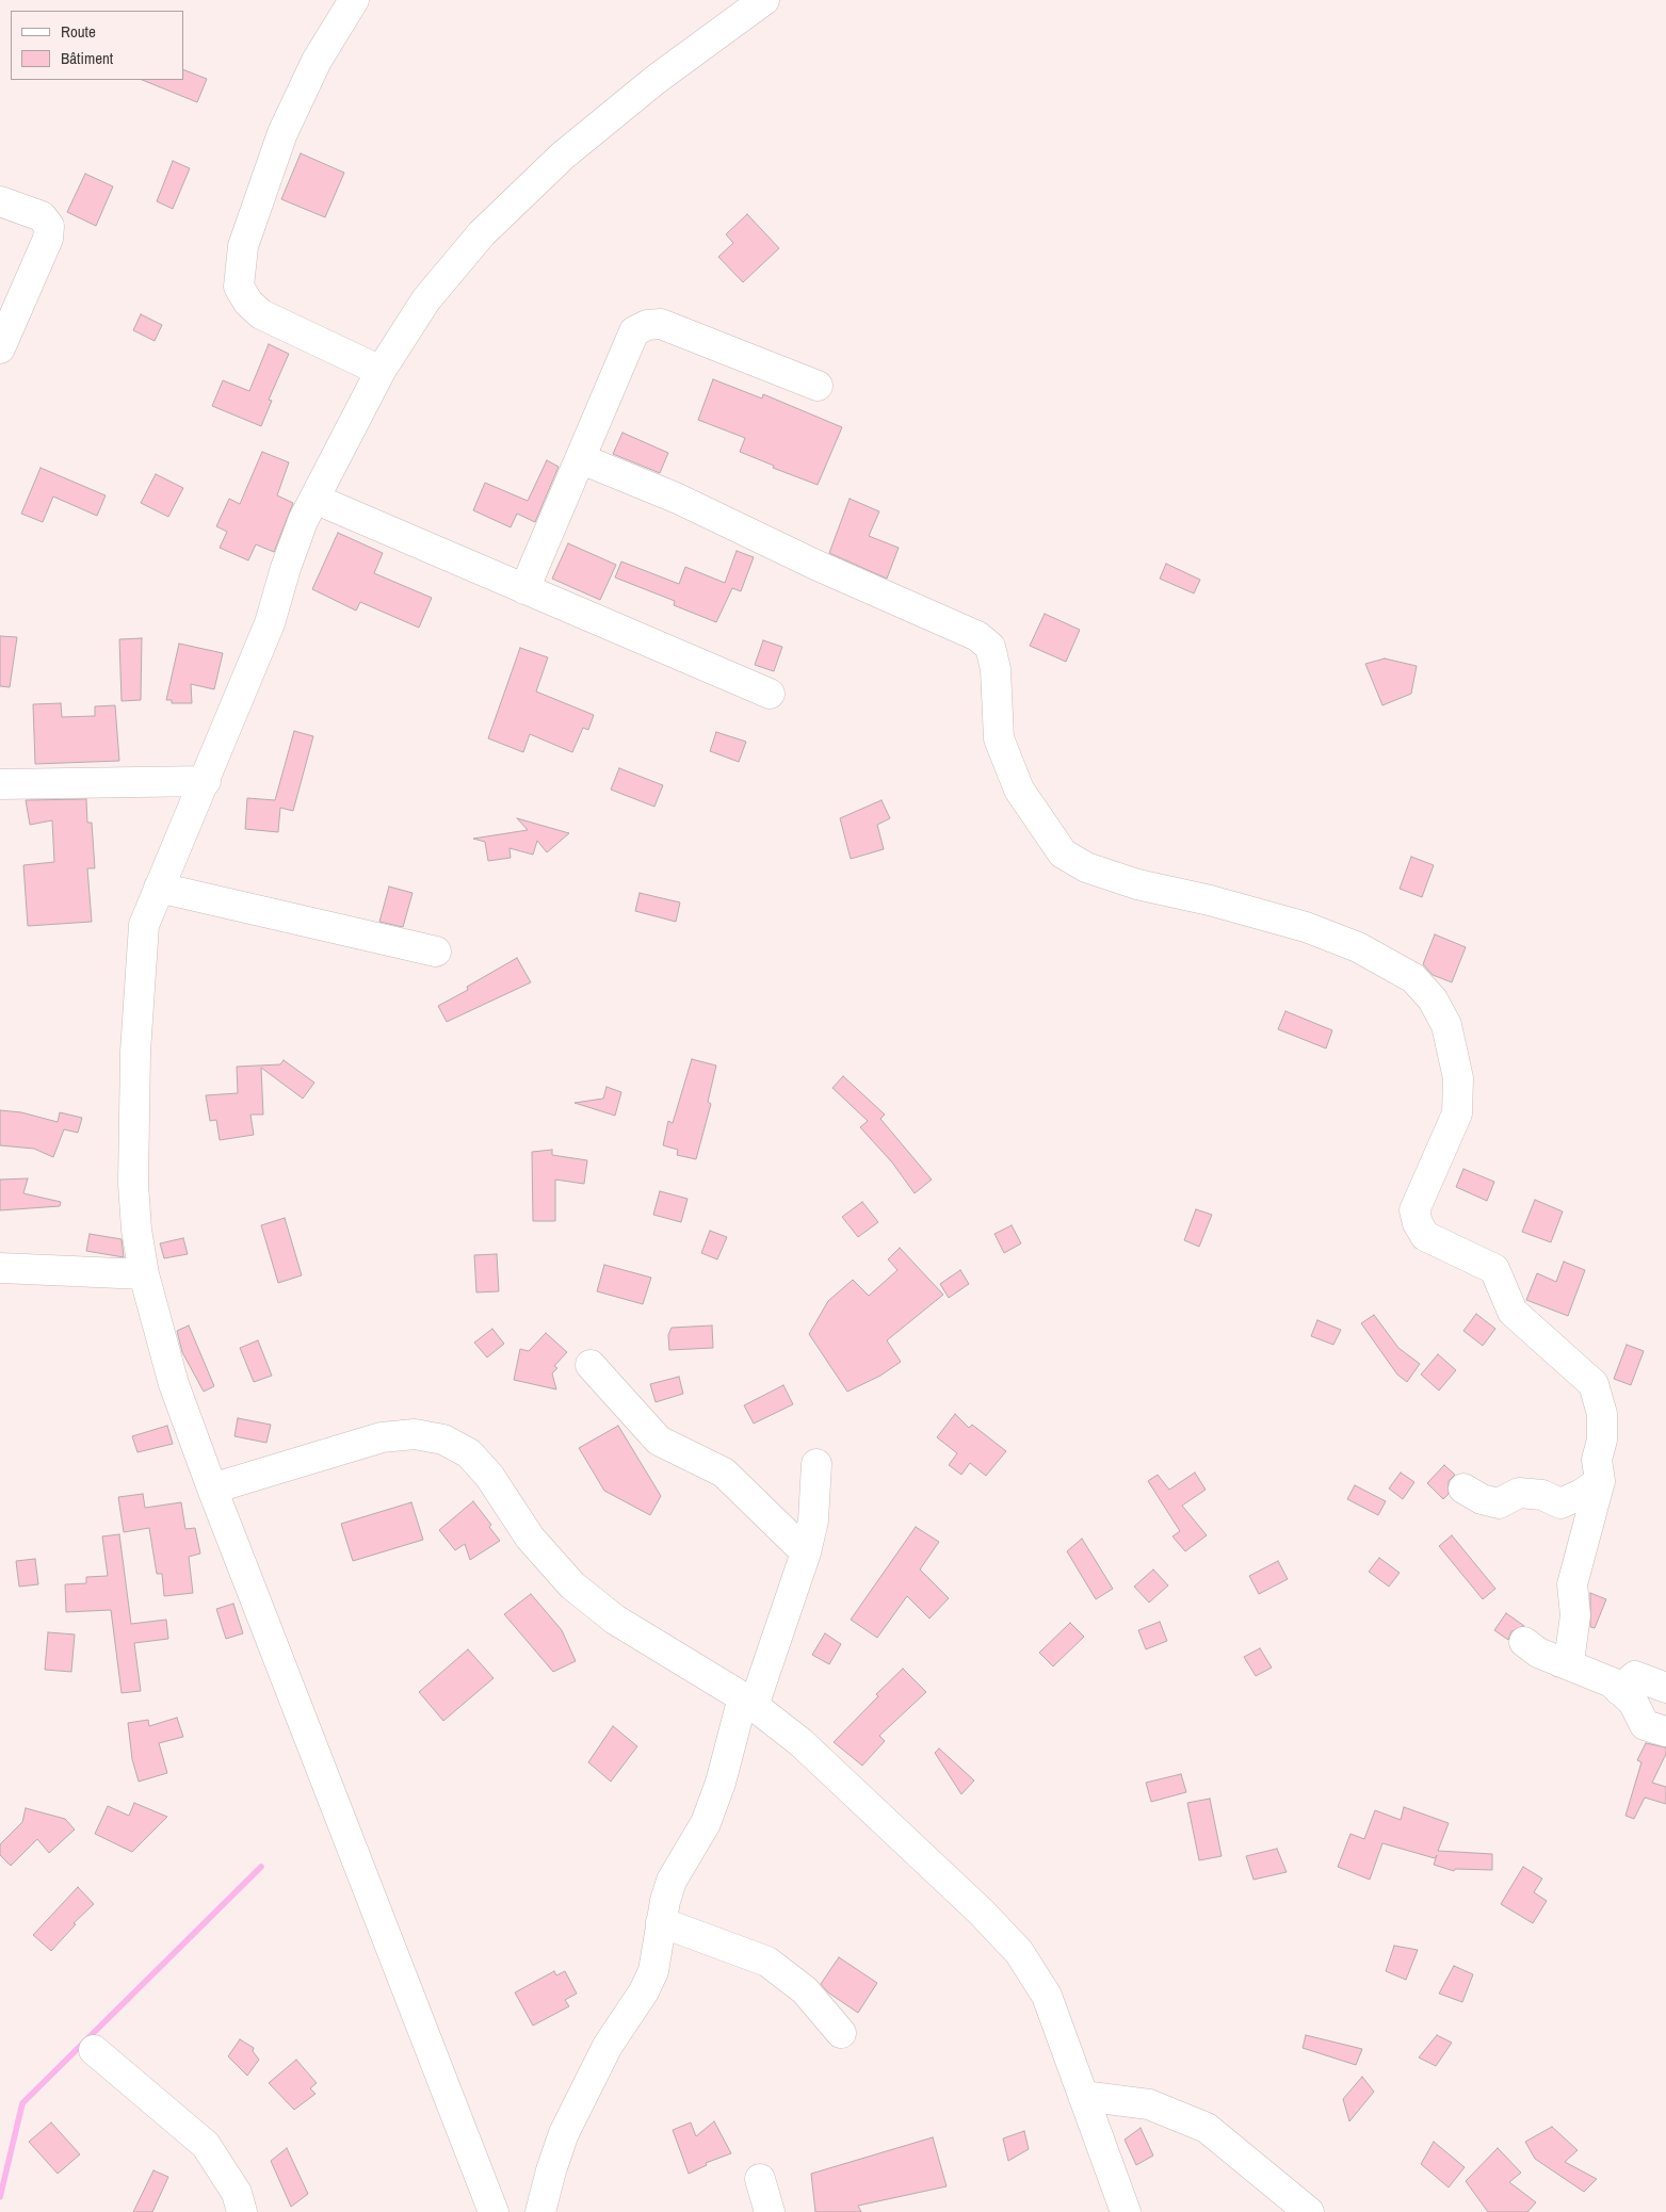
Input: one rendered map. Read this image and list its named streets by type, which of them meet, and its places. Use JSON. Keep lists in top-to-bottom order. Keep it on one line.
{"legend":["Route","Bâtiment"]}
